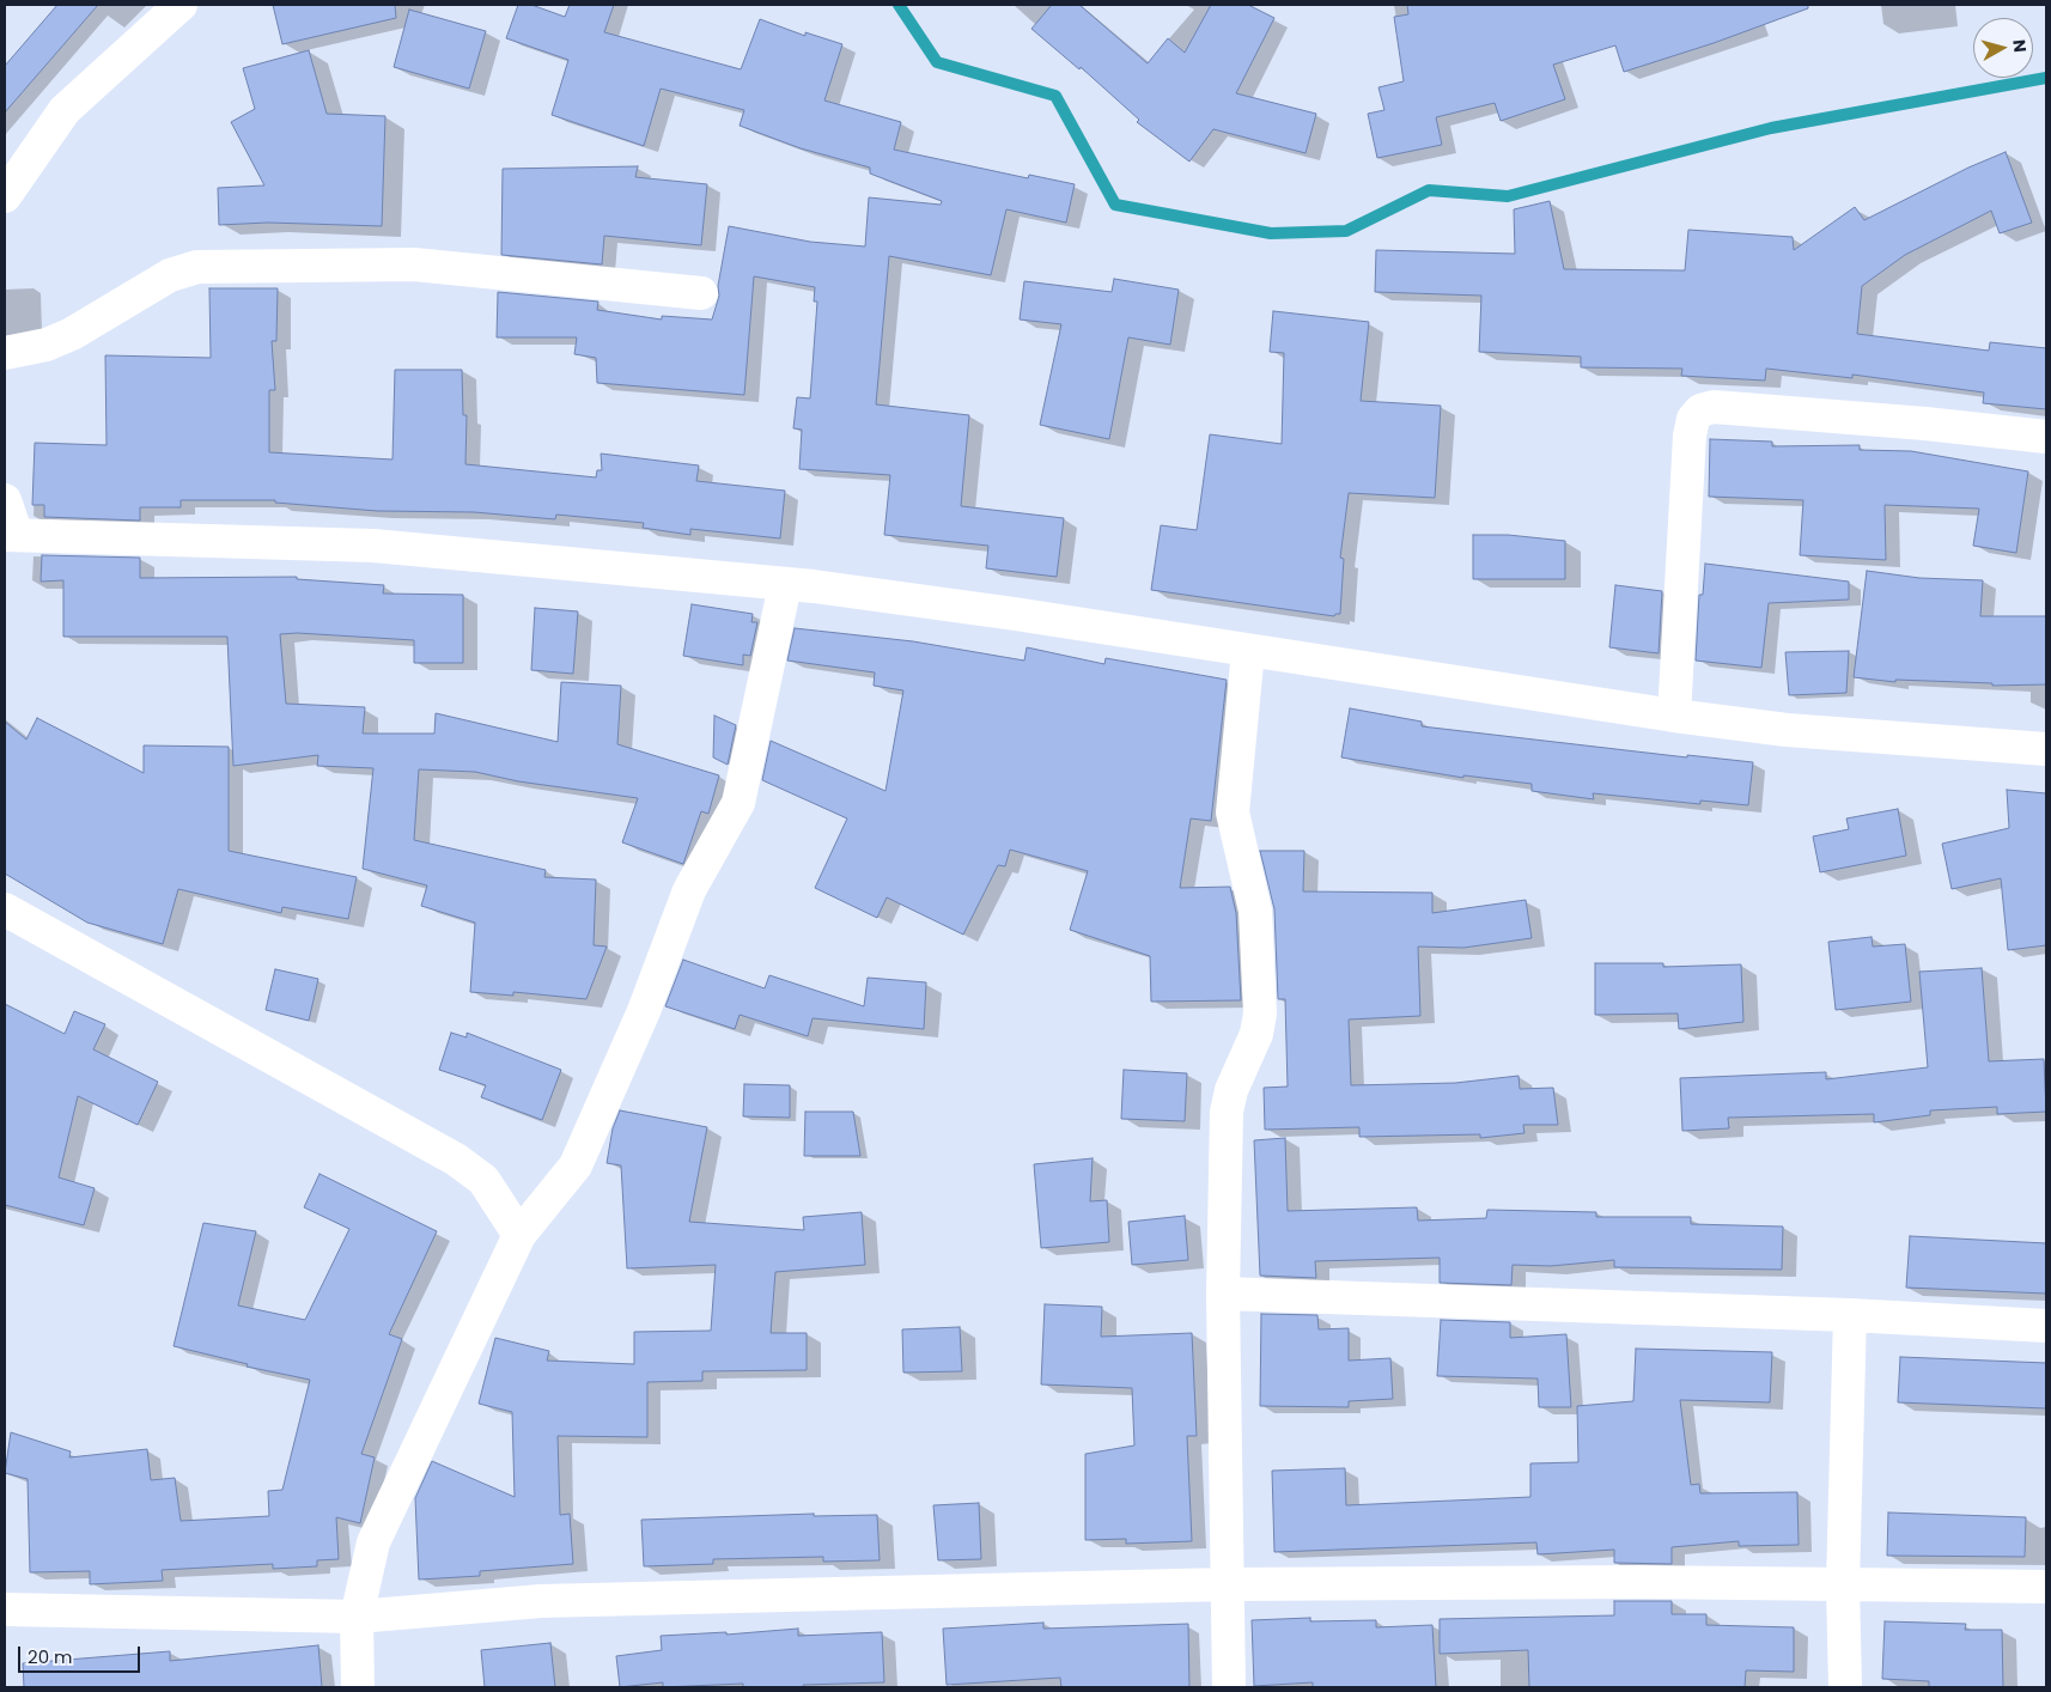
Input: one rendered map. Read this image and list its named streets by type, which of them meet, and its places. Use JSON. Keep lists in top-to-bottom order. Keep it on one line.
{"scale_bar":"20 m","north":"right"}
